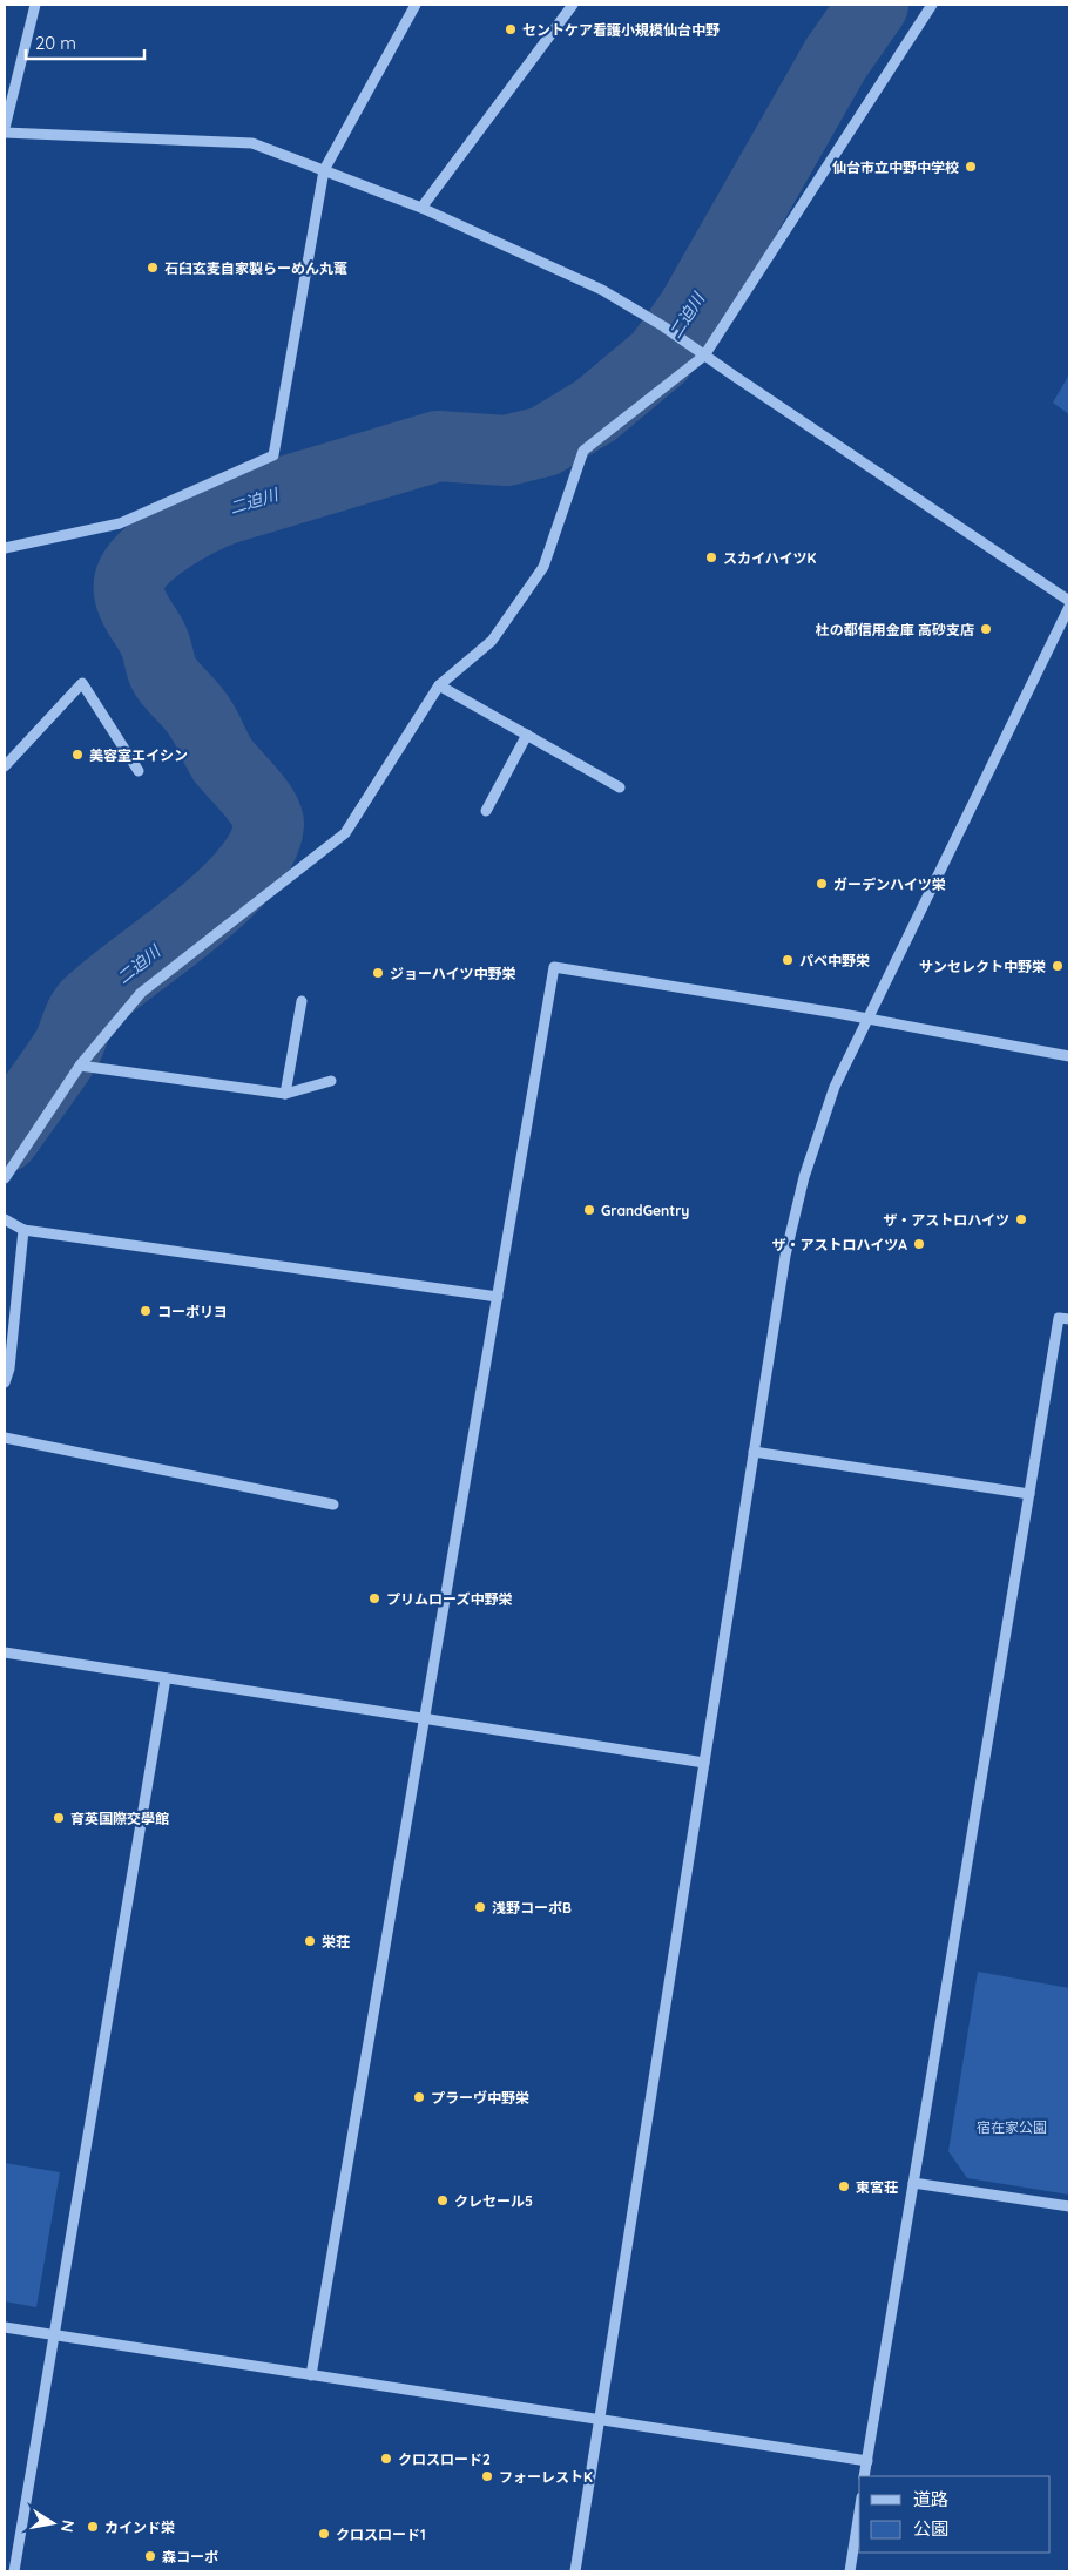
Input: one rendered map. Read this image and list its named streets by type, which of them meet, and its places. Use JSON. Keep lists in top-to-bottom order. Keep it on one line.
{"water":["二迫川"],"parks":["宿在家公園"],"places":["セントケア看護小規模仙台中野","仙台市立中野中学校","石臼玄麦自家製らーめん丸竃","スカイハイツK","杜の都信用金庫 高砂支店","美容室エイシン","ガーデンハイツ栄","パベ中野栄","サンセレクト中野栄","ジョーハイツ中野栄","GrandGentry","ザ・アストロハイツ","ザ・アストロハイツA","コーポリヨ","プリムローズ中野栄","育英国際交學館","浅野コーポB","栄荘","プラーヴ中野栄","東宮荘","クレセール5","クロスロード2","フォーレストK","カインド栄","クロスロード1","森コーポ"],"legend":["道路","公園"],"scale_bar":"20 m","north":"right"}
